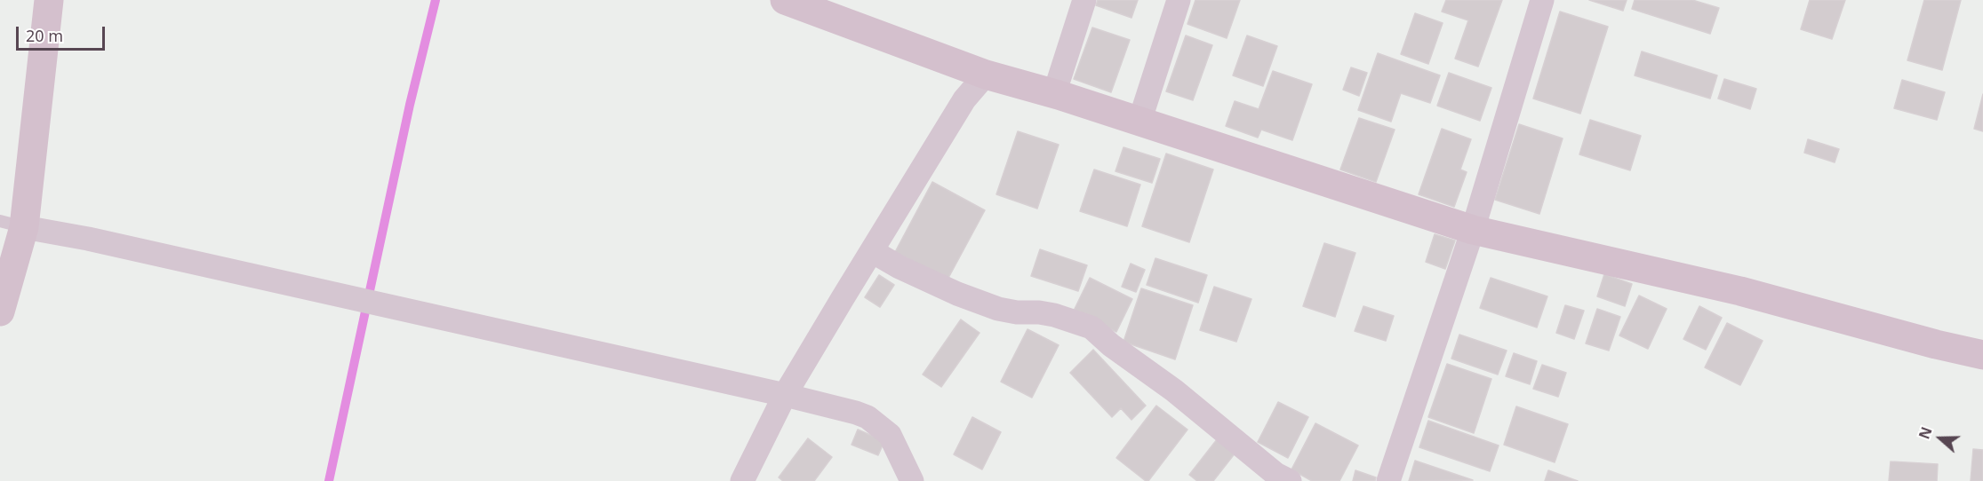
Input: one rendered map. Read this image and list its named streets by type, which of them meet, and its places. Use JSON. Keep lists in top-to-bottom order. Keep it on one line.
{"scale_bar":"20 m","north":"left"}
